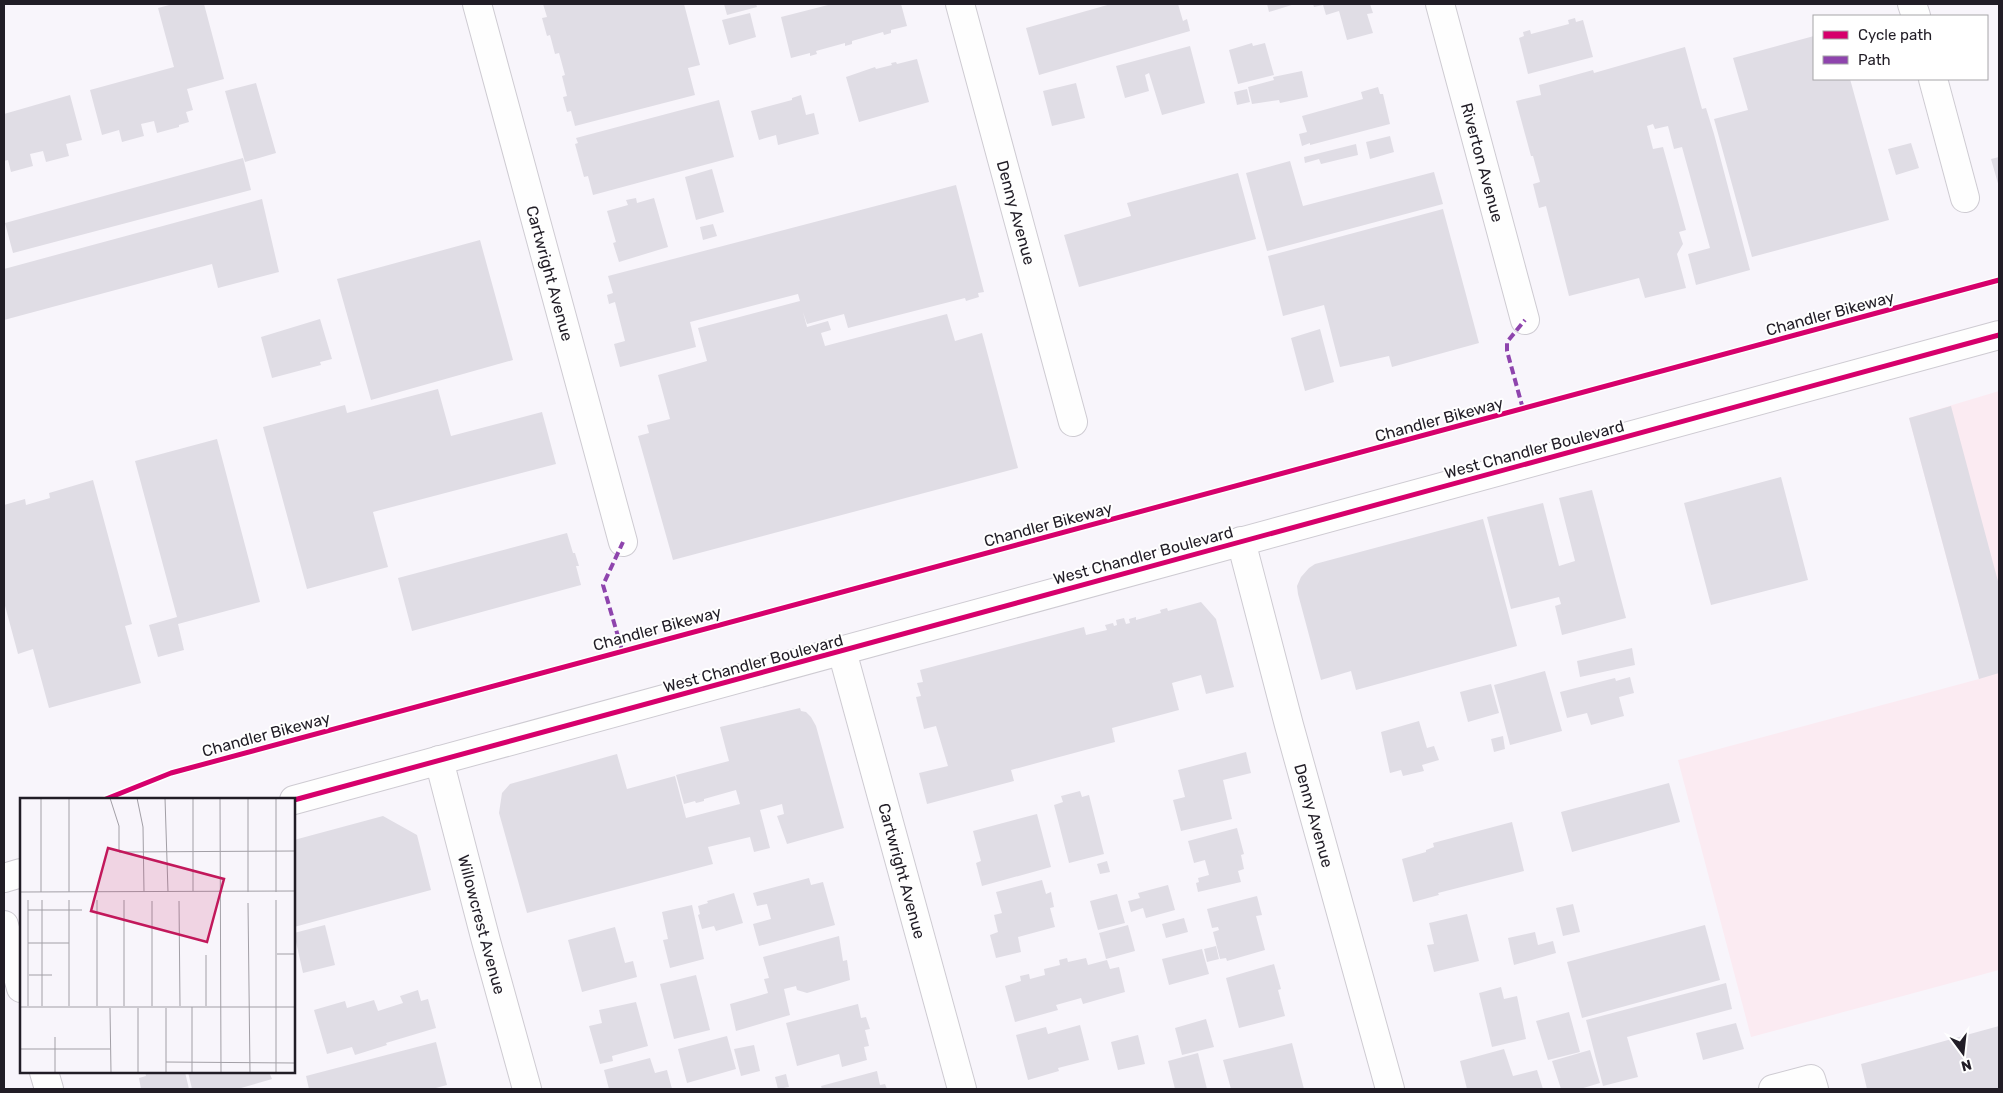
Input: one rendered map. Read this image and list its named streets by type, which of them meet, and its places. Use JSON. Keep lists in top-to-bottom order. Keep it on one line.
{"streets":{"street":["Riverton Avenue","Denny Avenue","Cartwright Avenue","West Chandler Boulevard","Willowcrest Avenue"],"cycle path":["Chandler Bikeway"]},"crossings":[["Denny Avenue","West Chandler Boulevard"],["Cartwright Avenue","West Chandler Boulevard"],["West Chandler Boulevard","Willowcrest Avenue"]],"legend":["Cycle path","Path"],"north":"bottom"}
